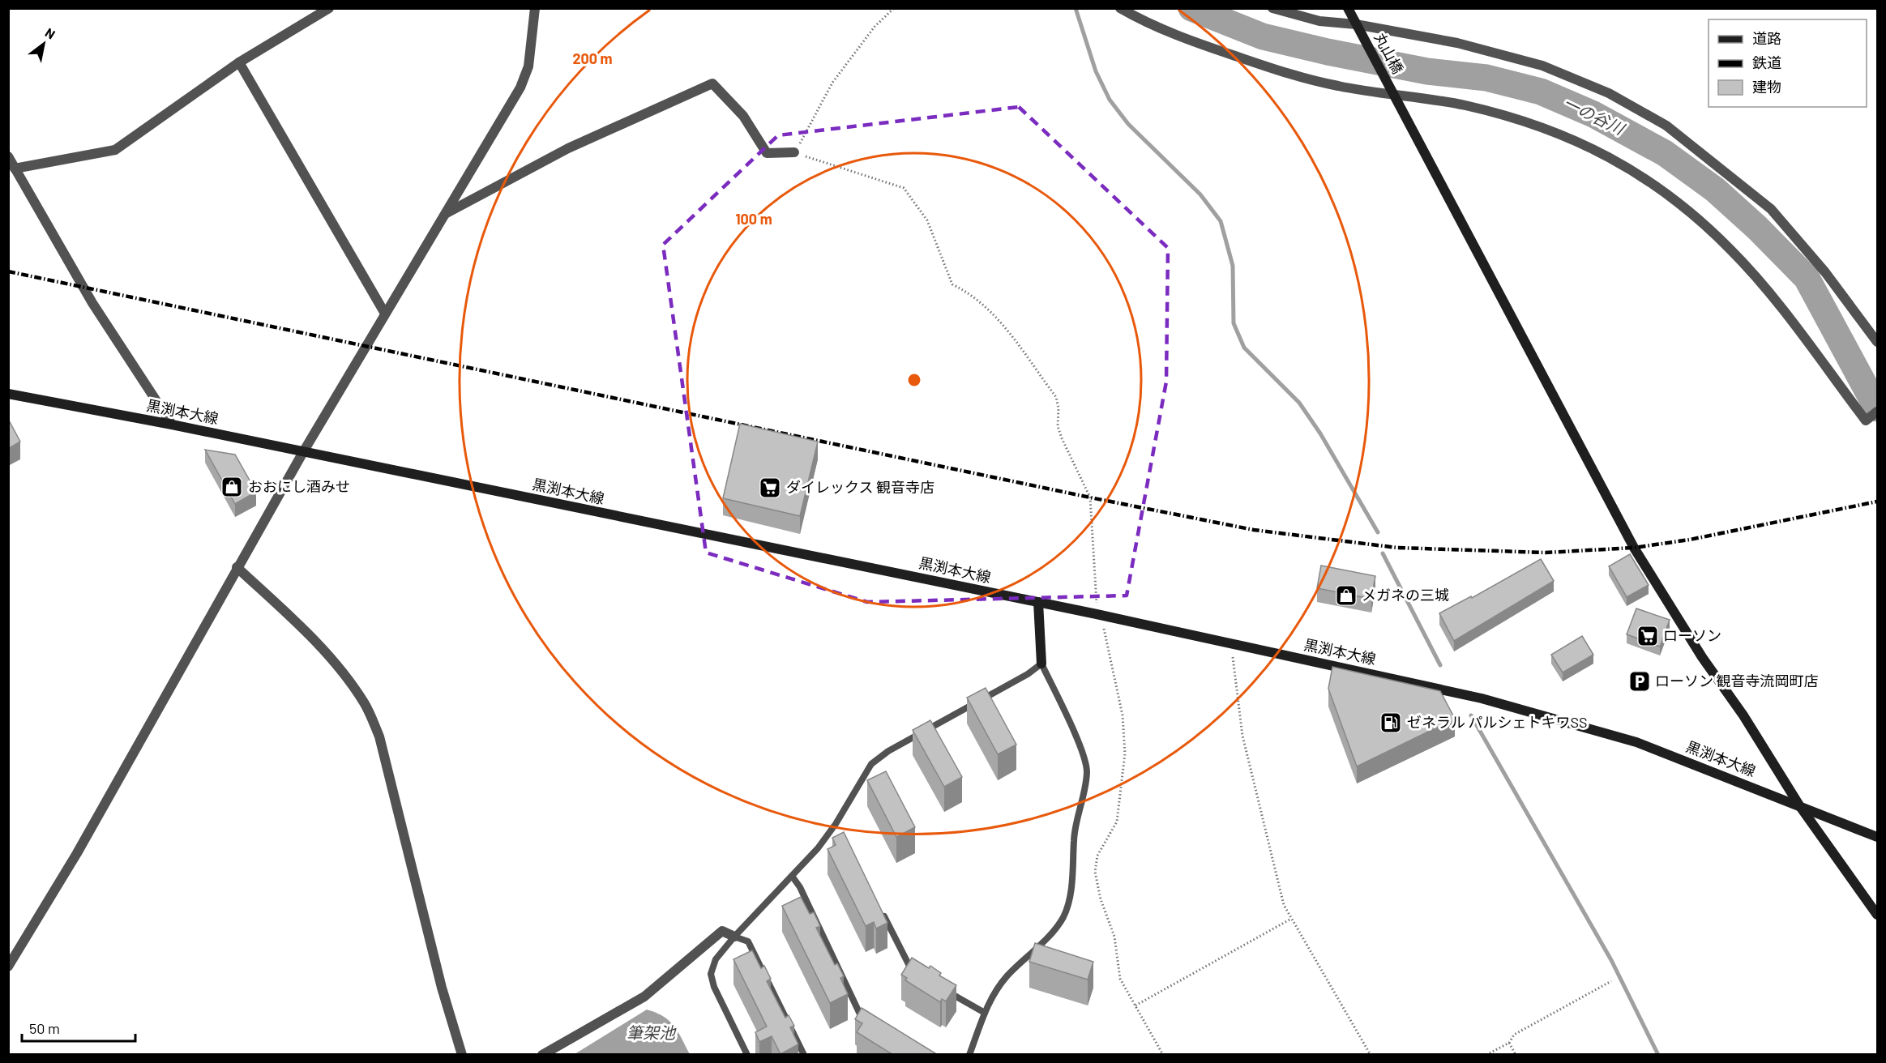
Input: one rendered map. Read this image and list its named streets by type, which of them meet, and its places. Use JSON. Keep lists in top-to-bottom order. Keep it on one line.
{"streets":{"main road":["丸山橋","黒渕本大線"]},"crossings":[["丸山橋","黒渕本大線"]],"water":["一の谷川","筆架池"],"places":{"shop":["おおにし酒みせ","メガネの三城"],"supermarket":["ダイレックス 観音寺店","ローソン"],"parking":["ローソン 観音寺流岡町店"],"fuel station":["ゼネラル パルシェトキワSS"]},"legend":["道路","鉄道","建物"],"scale_bar":"50 m","north":"top right","rings":["200 m","100 m"]}
